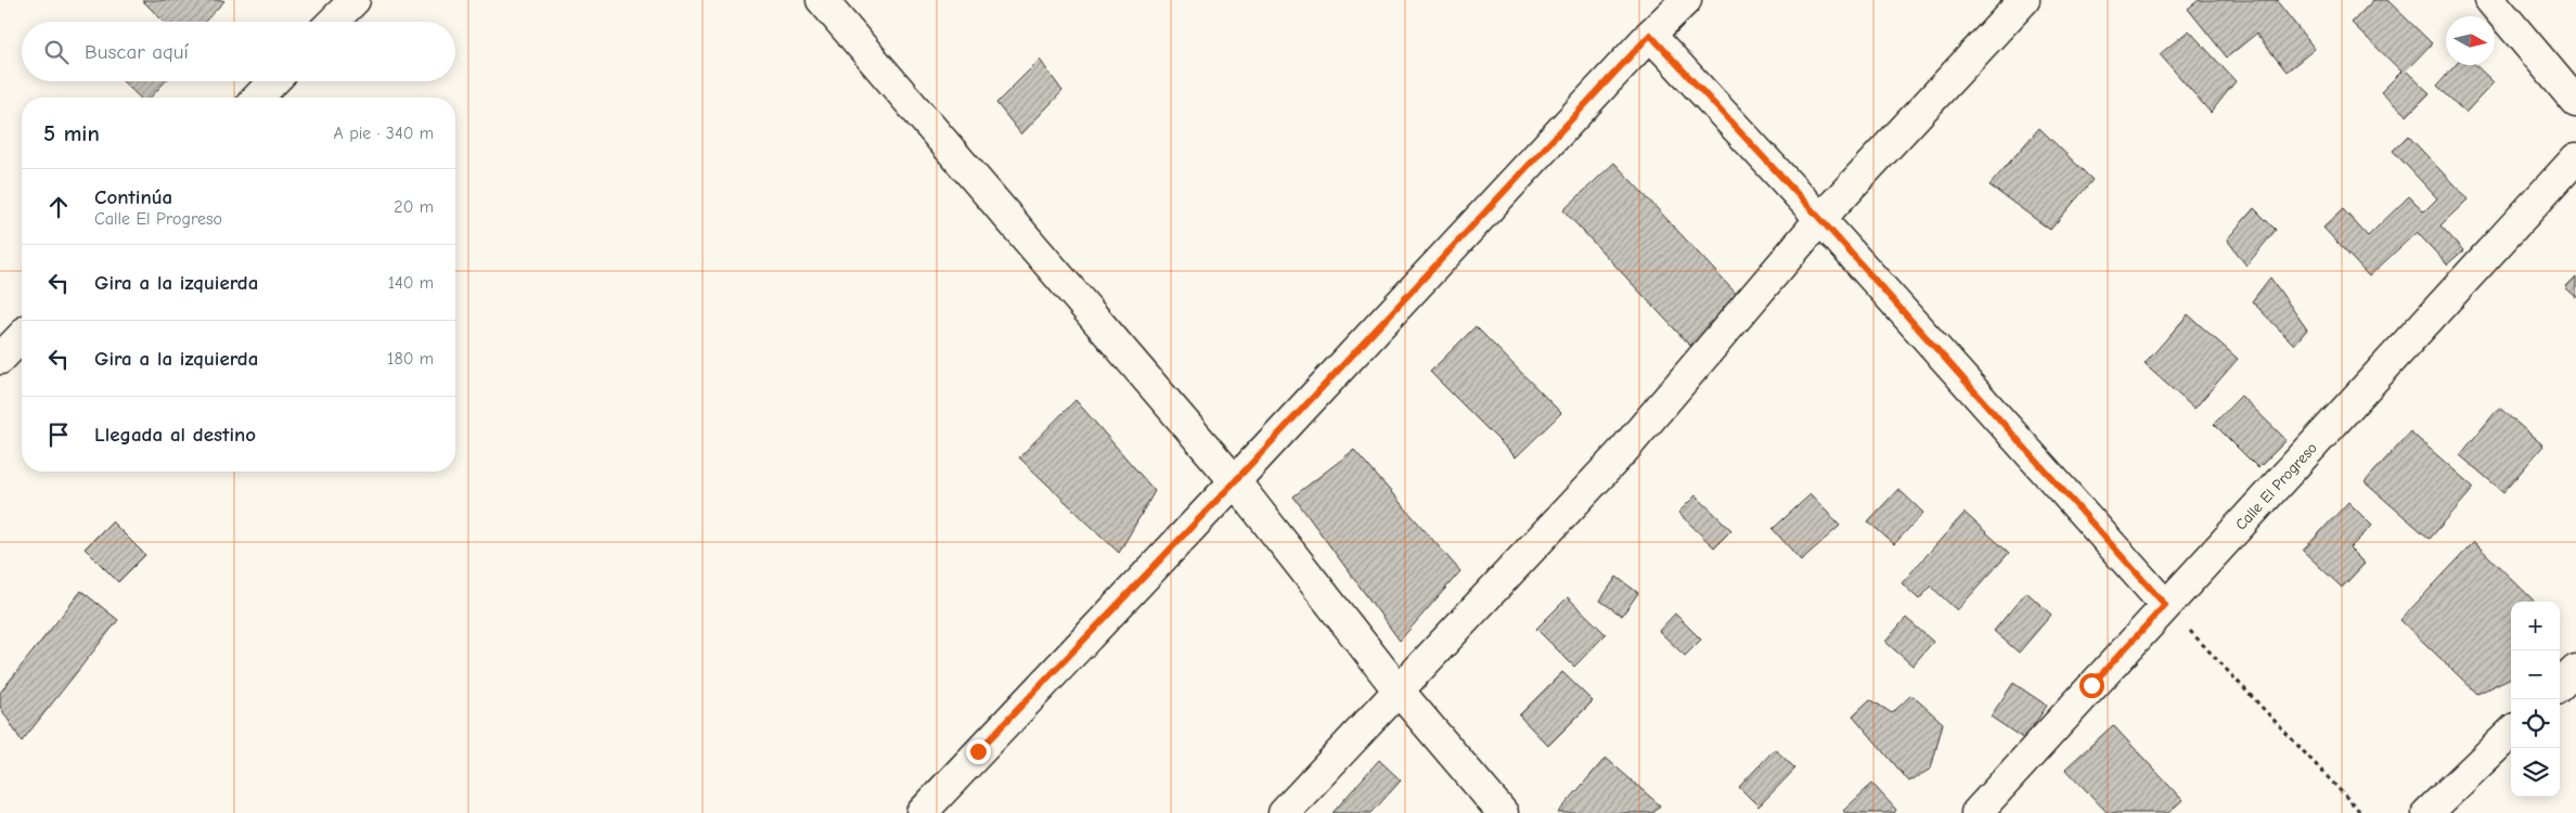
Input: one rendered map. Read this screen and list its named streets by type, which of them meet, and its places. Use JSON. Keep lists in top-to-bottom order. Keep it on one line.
{"streets":{"street":["Calle El Progreso"]},"north":"right","page":{"search":"Buscar aquí","heading":["5 min","A pie · 340 m"],"list":[["Continúa","Calle El Progreso","20 m"],["Gira a la izquierda","140 m"],["Gira a la izquierda","180 m"],"Llegada al destino"],"map_buttons":["+","−"]}}
